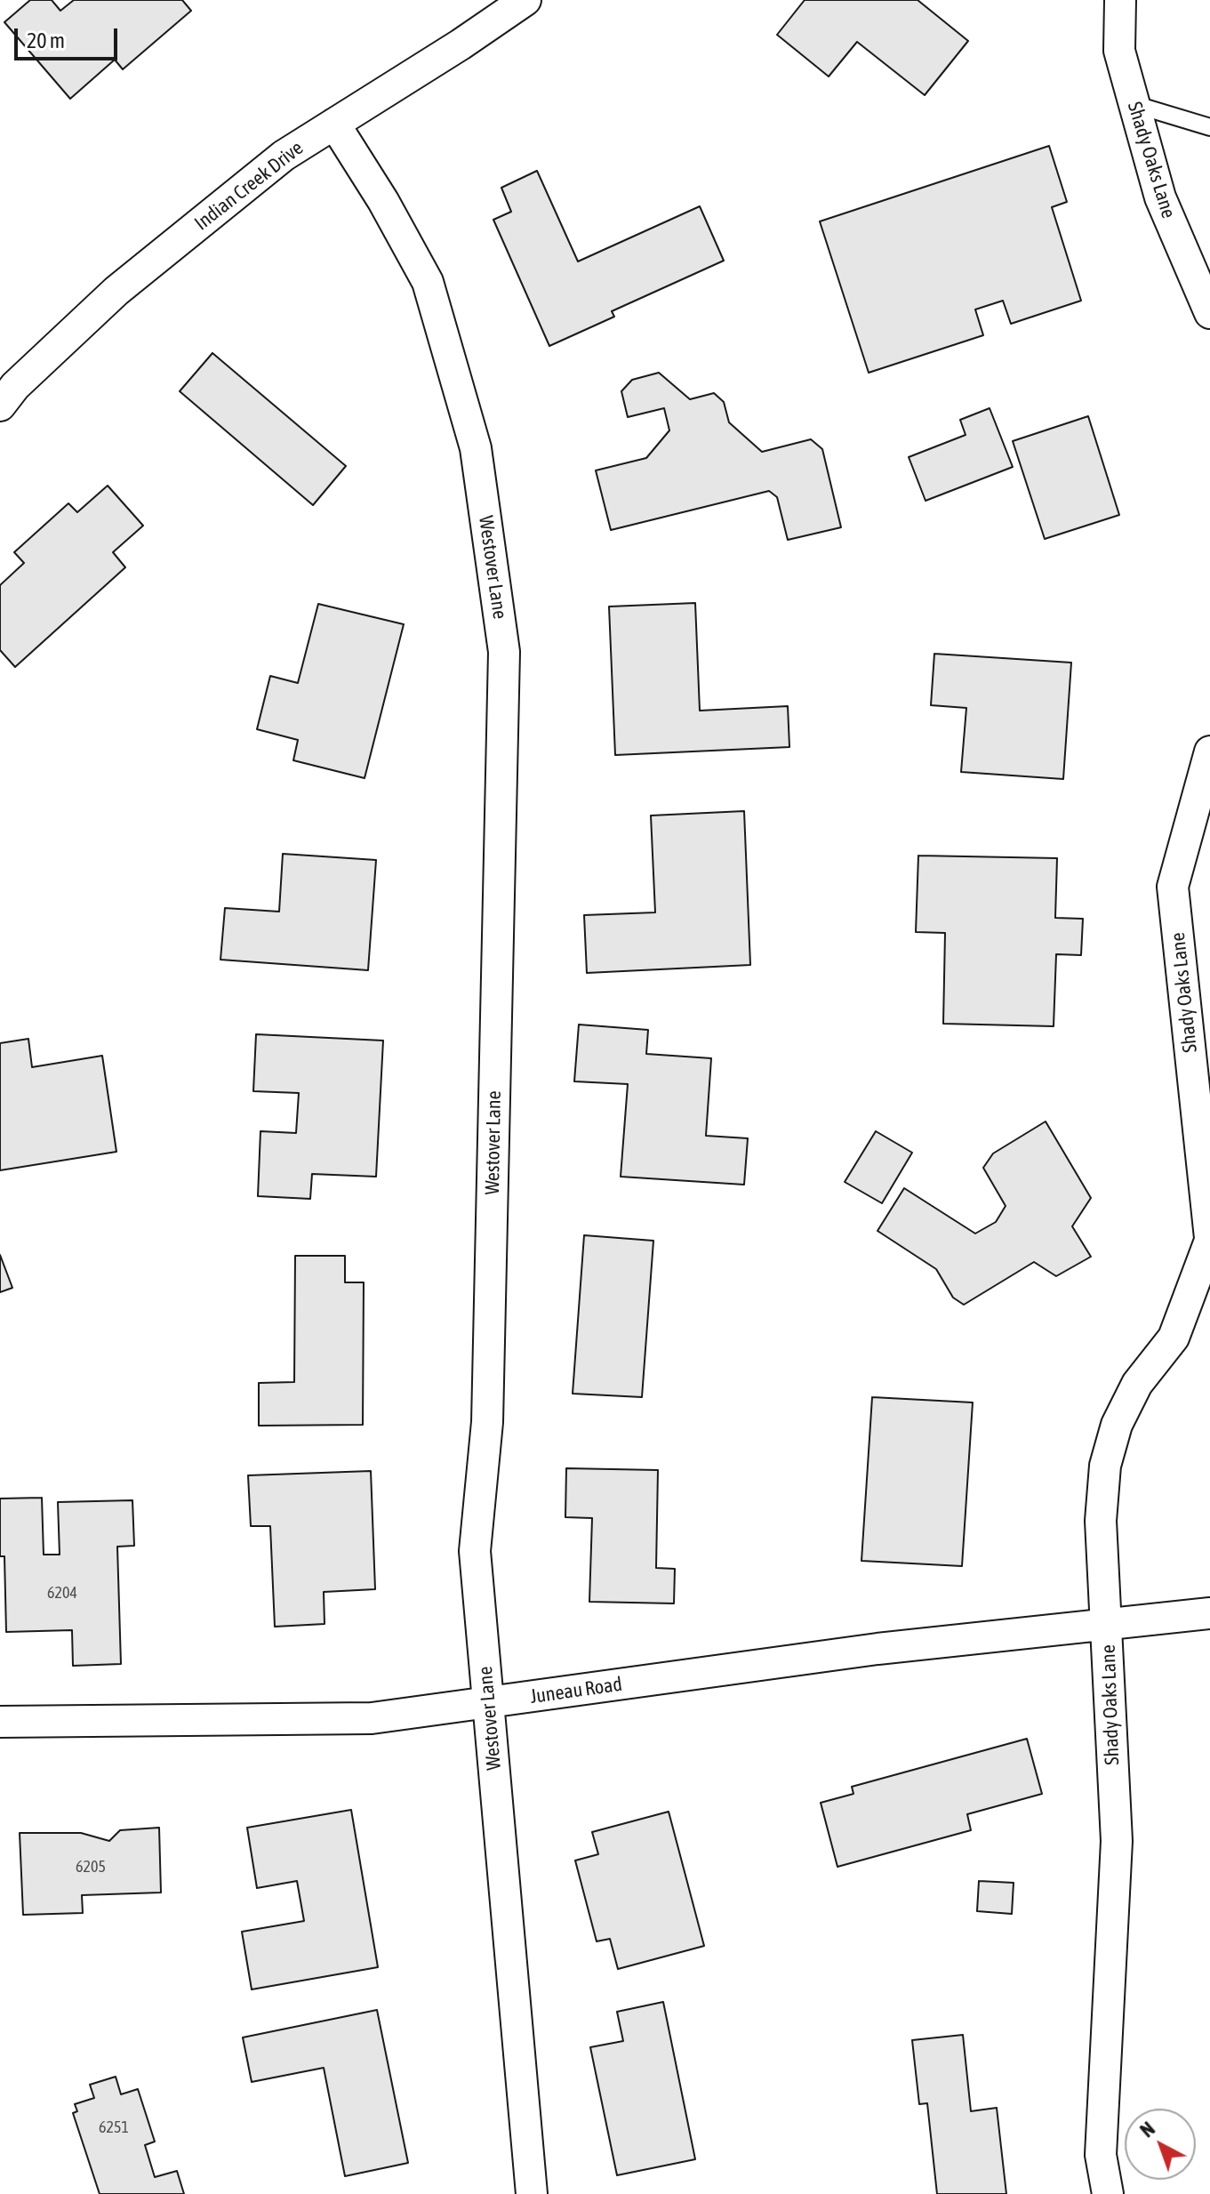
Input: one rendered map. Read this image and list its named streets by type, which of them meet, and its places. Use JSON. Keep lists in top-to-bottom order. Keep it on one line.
{"streets":{"street":["Shady Oaks Lane","Indian Creek Drive","Westover Lane","Juneau Road"]},"crossings":[["Shady Oaks Lane","Juneau Road"],["Indian Creek Drive","Westover Lane"],["Westover Lane","Juneau Road"]],"house_numbers":["6204","6205","6251"],"scale_bar":"20 m","north":"top left"}
